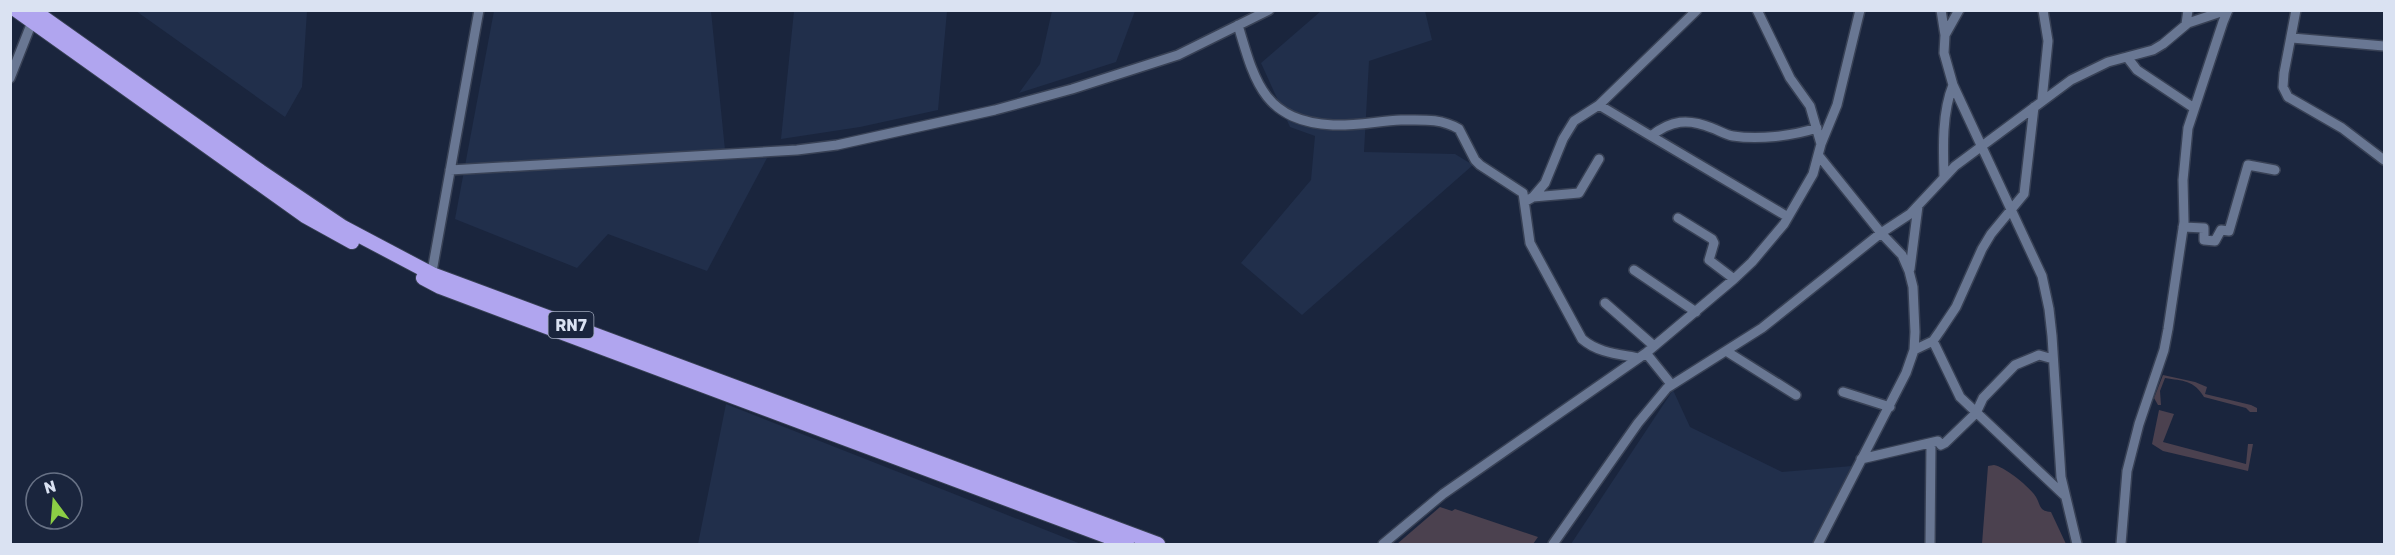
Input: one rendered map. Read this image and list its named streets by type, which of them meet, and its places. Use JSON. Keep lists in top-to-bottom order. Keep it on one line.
{"streets":{"highway":["RN7"]},"north":"top"}
